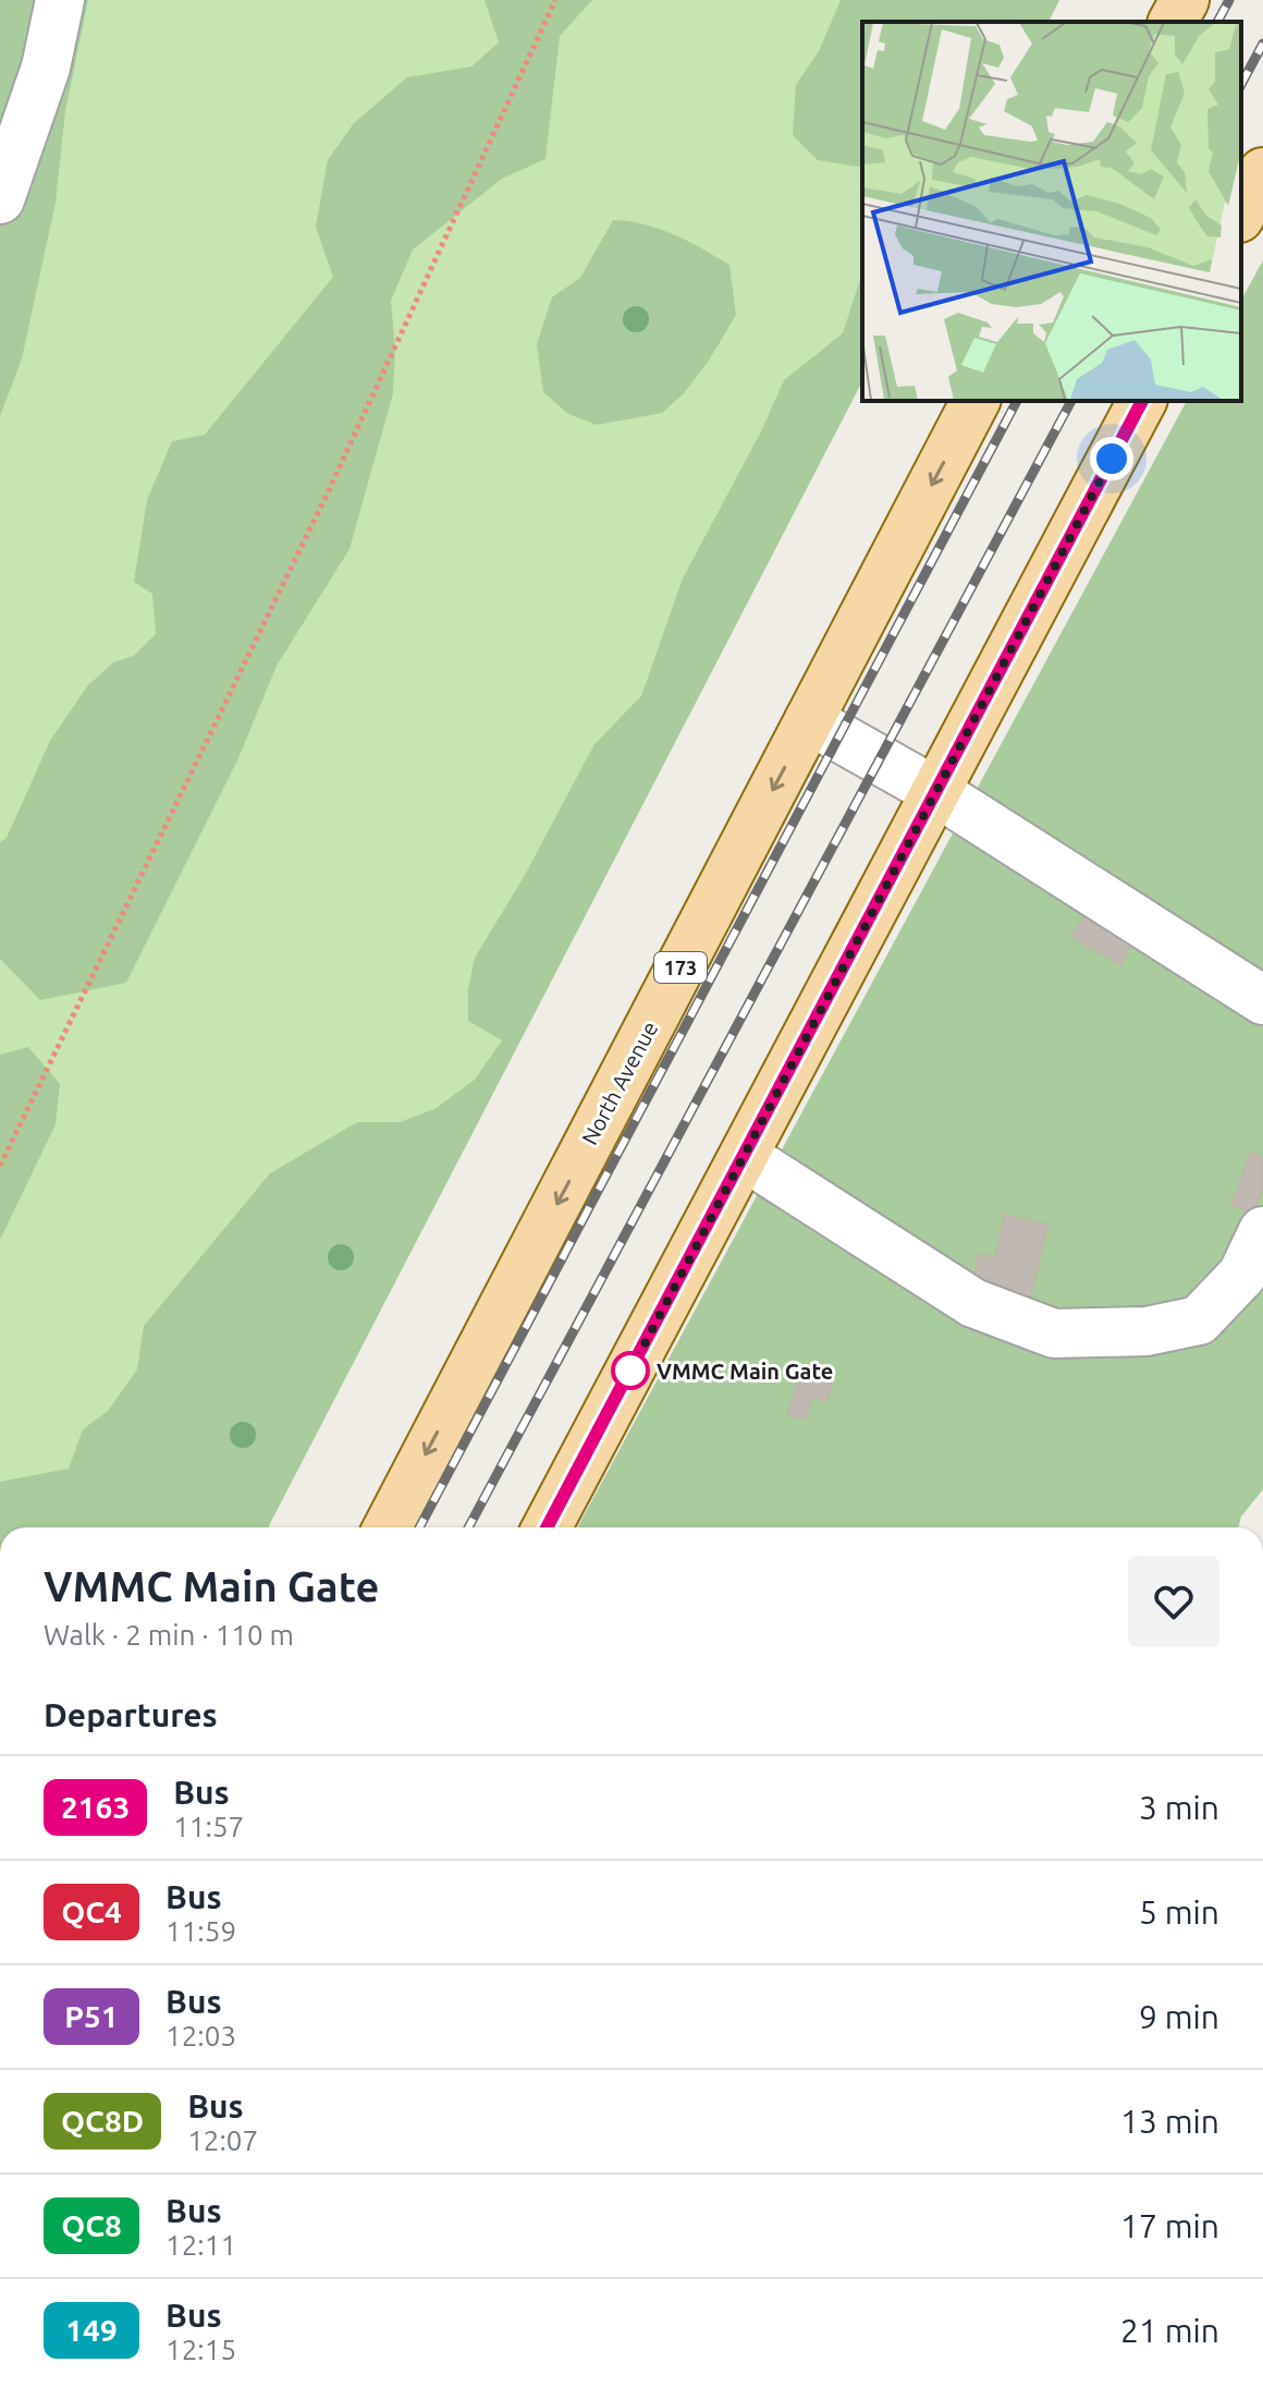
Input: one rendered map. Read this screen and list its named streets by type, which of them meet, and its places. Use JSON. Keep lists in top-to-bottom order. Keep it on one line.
{"streets":{"main road":["173","North Avenue"]},"places":["VMMC Main Gate"],"lines":["bus line 2163"],"page":{"heading":[["VMMC Main Gate","Walk · 2 min · 110 m"],"Departures"],"list":[{"mark":"2163","name":"Bus","note":"11:57","value":"3 min"},{"mark":"QC4","name":"Bus","note":"11:59","value":"5 min"},{"mark":"P51","name":"Bus","note":"12:03","value":"9 min"},{"mark":"QC8D","name":"Bus","note":"12:07","value":"13 min"},{"mark":"QC8","name":"Bus","note":"12:11","value":"17 min"},{"mark":"149","name":"Bus","note":"12:15","value":"21 min"}]}}
